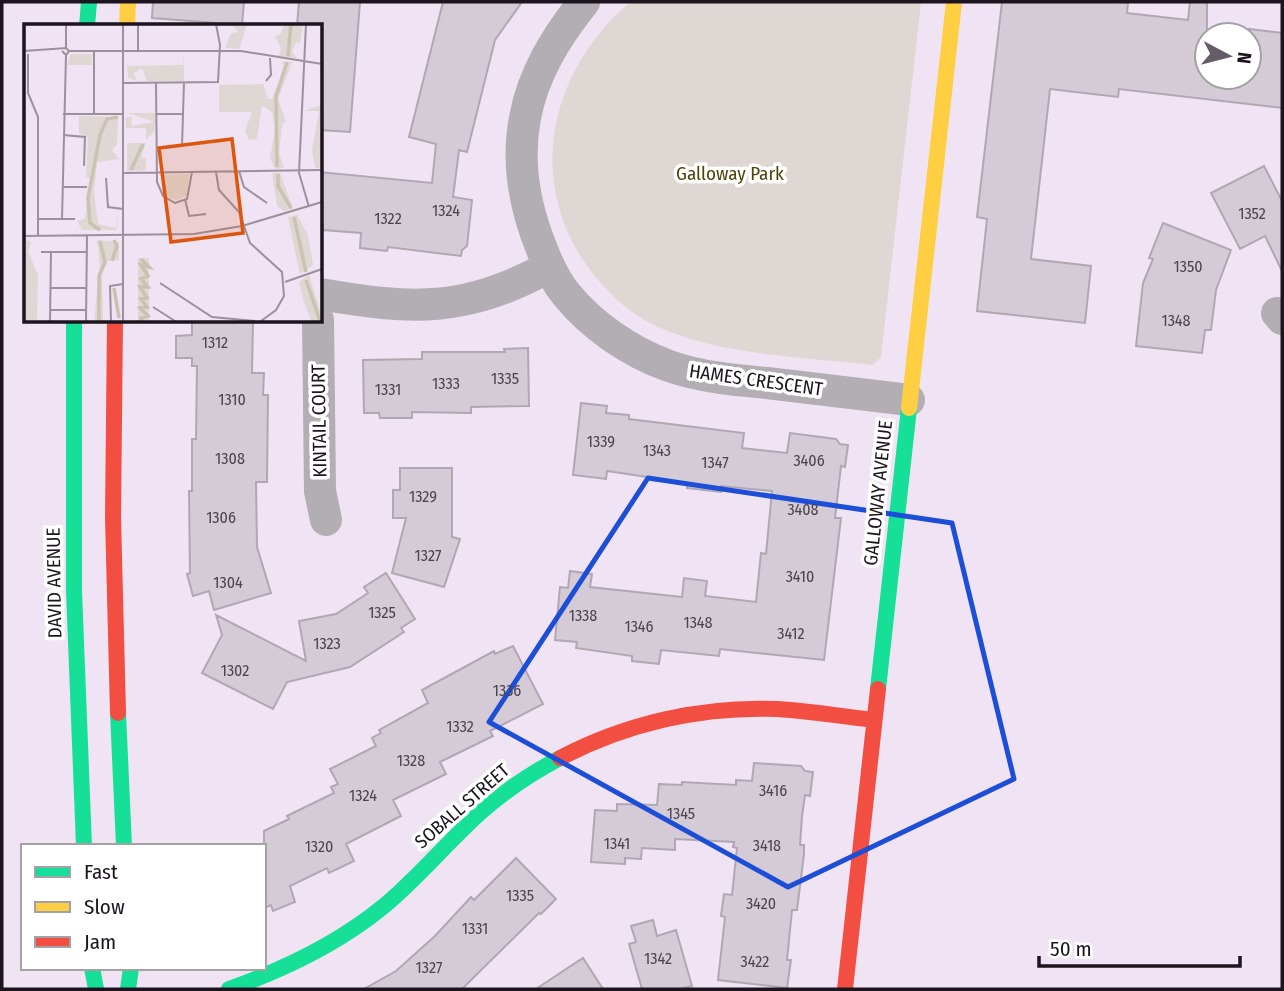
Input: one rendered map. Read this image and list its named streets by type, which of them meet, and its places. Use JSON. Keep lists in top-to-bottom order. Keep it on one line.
{"streets":{"street":["HAMES CRESCENT","KINTAIL COURT","GALLOWAY AVENUE","DAVID AVENUE","SOBALL STREET"]},"crossings":[["HAMES CRESCENT","GALLOWAY AVENUE"],["GALLOWAY AVENUE","SOBALL STREET"]],"parks":["Galloway Park"],"house_numbers":["1324","1352","1322","1350","1348","1312","1335","1333","1331","1310","1339","1343","1308","3406","1347","1329","3408","1306","1327","3410","1304","1325","1338","1348","1346","3412","1323","1302","1336","1332","1328","3416","1324","1345","1341","3418","1320","1335","3420","1331","1342","3422","1327"],"legend":["Fast","Slow","Jam"],"scale_bar":"50 m","north":"right"}
